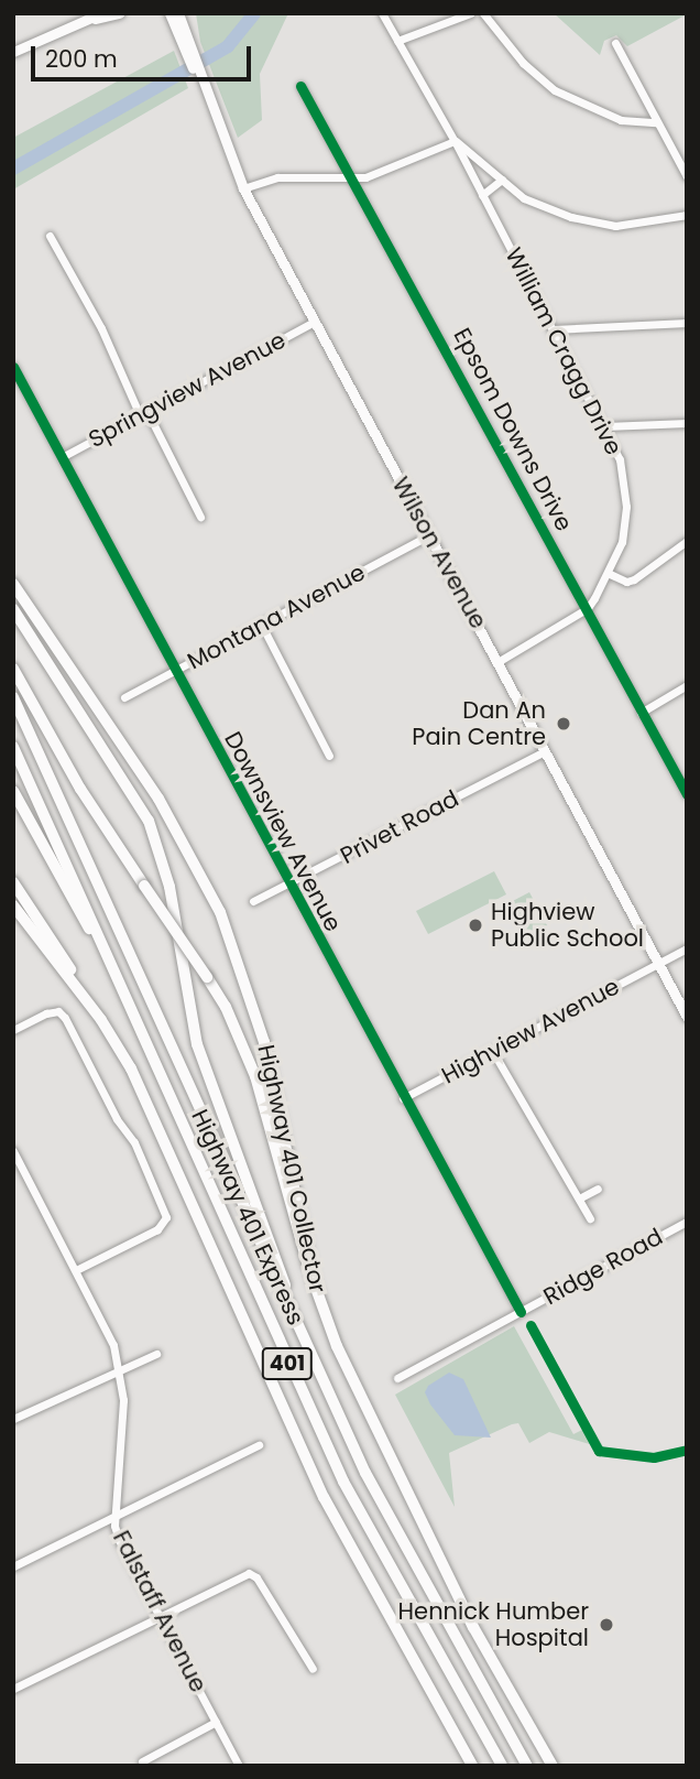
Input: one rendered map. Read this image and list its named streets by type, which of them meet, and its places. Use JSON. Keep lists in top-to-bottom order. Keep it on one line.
{"streets":{"highway":["Highway 401 Collector","Highway 401 Express","401"],"main road":["Wilson Avenue"],"street":["William Cragg Drive","Springview Avenue","Epsom Downs Drive","Montana Avenue","Privet Road","Downsview Avenue","Highview Avenue","Ridge Road","Falstaff Avenue"]},"crossings":[["William Cragg Drive","Epsom Downs Drive"],["William Cragg Drive","Wilson Avenue"],["Springview Avenue","Wilson Avenue"],["Springview Avenue","Downsview Avenue"],["Wilson Avenue","Montana Avenue"],["Wilson Avenue","Privet Road"],["Wilson Avenue","Highview Avenue"],["Montana Avenue","Downsview Avenue"],["Privet Road","Downsview Avenue"],["Downsview Avenue","Highview Avenue"],["Downsview Avenue","Ridge Road"]],"places":["Dan An Pain Centre","Highview Public School","Hennick Humber Hospital"],"scale_bar":"200 m"}
